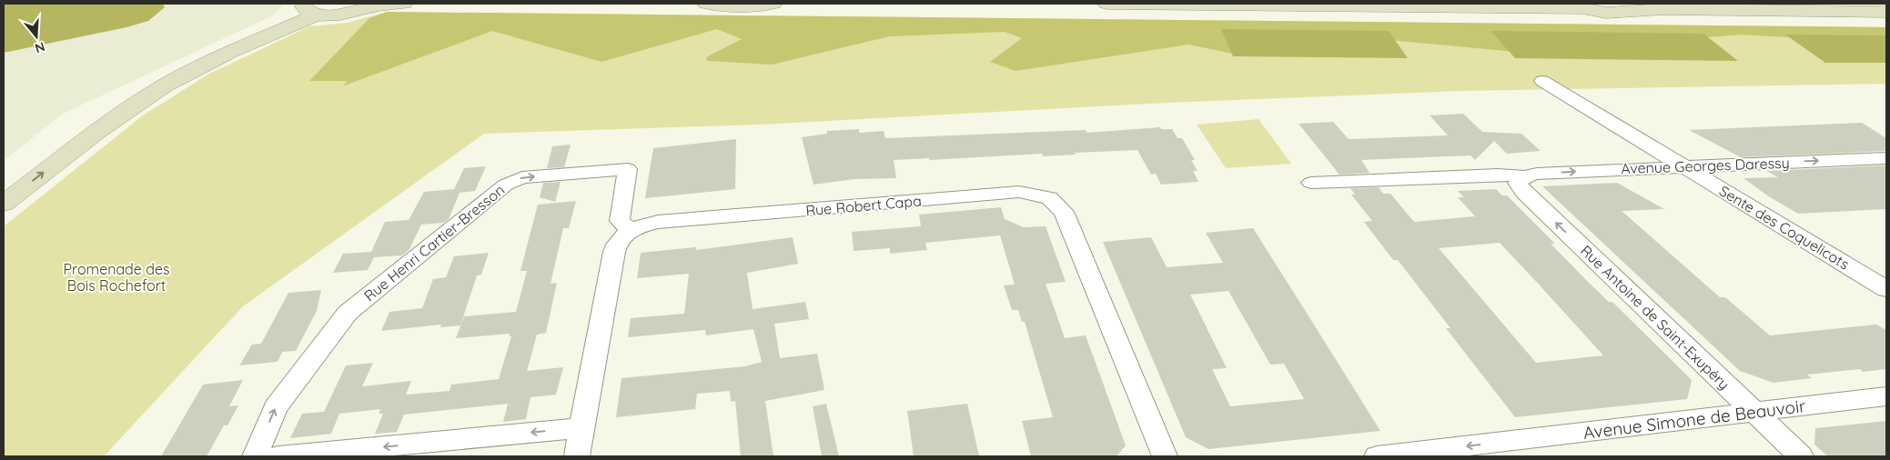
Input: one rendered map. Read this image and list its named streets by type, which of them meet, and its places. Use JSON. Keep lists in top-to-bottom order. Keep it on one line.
{"streets":{"street":["Avenue Georges Daressy","Rue Robert Capa","Sente des Coquelicots","Rue Henri Cartier-Bresson","Rue Antoine de Saint-Exupéry","Avenue Simone de Beauvoir"]},"crossings":[["Avenue Georges Daressy","Sente des Coquelicots"],["Avenue Georges Daressy","Rue Antoine de Saint-Exupéry"],["Rue Robert Capa","Rue Henri Cartier-Bresson"],["Rue Antoine de Saint-Exupéry","Avenue Simone de Beauvoir"]],"one_way":["Rue Antoine de Saint-Exupéry"],"parks":["Promenade des Bois Rochefort"],"north":"bottom"}
